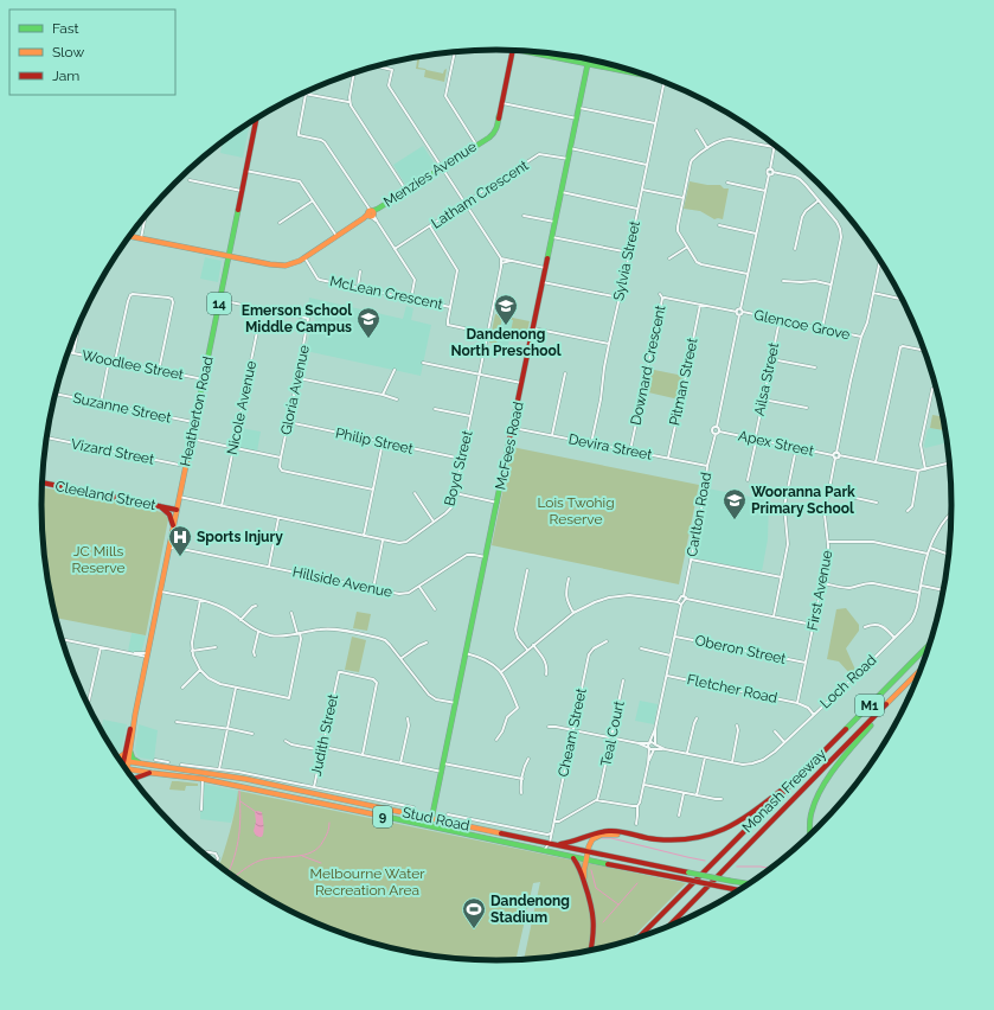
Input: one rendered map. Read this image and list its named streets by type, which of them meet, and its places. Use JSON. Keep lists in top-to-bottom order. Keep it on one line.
{"streets":{"main road":["Menzies Avenue","14","Heatherton Road","McFees Road","Cleeland Street","M1","Monash Freeway","9","Stud Road"],"street":["Latham Crescent","Sylvia Street","McLean Crescent","Glencoe Grove","Woodlee Street","Downard Crescent","Ailsa Street","Pitman Street","Gloria Avenue","Suzanne Street","Nicole Avenue","Philip Street","Apex Street","Devira Street","Vizard Street","Boyd Street","Carlton Road","Hillside Avenue","First Avenue","Oberon Street","Loch Road","Fletcher Road","Cheam Street","Teal Court","Judith Street"]},"crossings":[["Menzies Avenue","McLean Crescent"],["Menzies Avenue","Heatherton Road"],["Latham Crescent","McFees Road"],["Sylvia Street","Devira Street"],["Glencoe Grove","Ailsa Street"],["Woodlee Street","Heatherton Road"],["Downard Crescent","Pitman Street"],["Downard Crescent","Devira Street"],["Ailsa Street","Apex Street"],["Pitman Street","Devira Street"],["Gloria Avenue","Nicole Avenue"],["Gloria Avenue","Philip Street"],["Suzanne Street","Heatherton Road"],["Nicole Avenue","Boyd Street"],["Heatherton Road","Vizard Street"],["Heatherton Road","Boyd Street"],["Heatherton Road","Cleeland Street"],["Heatherton Road","Hillside Avenue"],["Heatherton Road","Stud Road"],["Philip Street","Boyd Street"],["Apex Street","Carlton Road"],["Apex Street","First Avenue"],["McFees Road","Devira Street"],["McFees Road","Hillside Avenue"],["McFees Road","Stud Road"],["Devira Street","Carlton Road"],["First Avenue","Oberon Street"],["First Avenue","Fletcher Road"],["Cheam Street","Stud Road"],["Judith Street","Stud Road"]],"parks":["Lois Twohig Reserve","JC Mills Reserve","Melbourne Water Recreation Area"],"places":{"school or university":["Dandenong North Preschool","Emerson School Middle Campus","Wooranna Park Primary School"],"hospital":["Sports Injury"],"sports":["Dandenong Stadium"]},"legend":["Fast","Slow","Jam"]}
